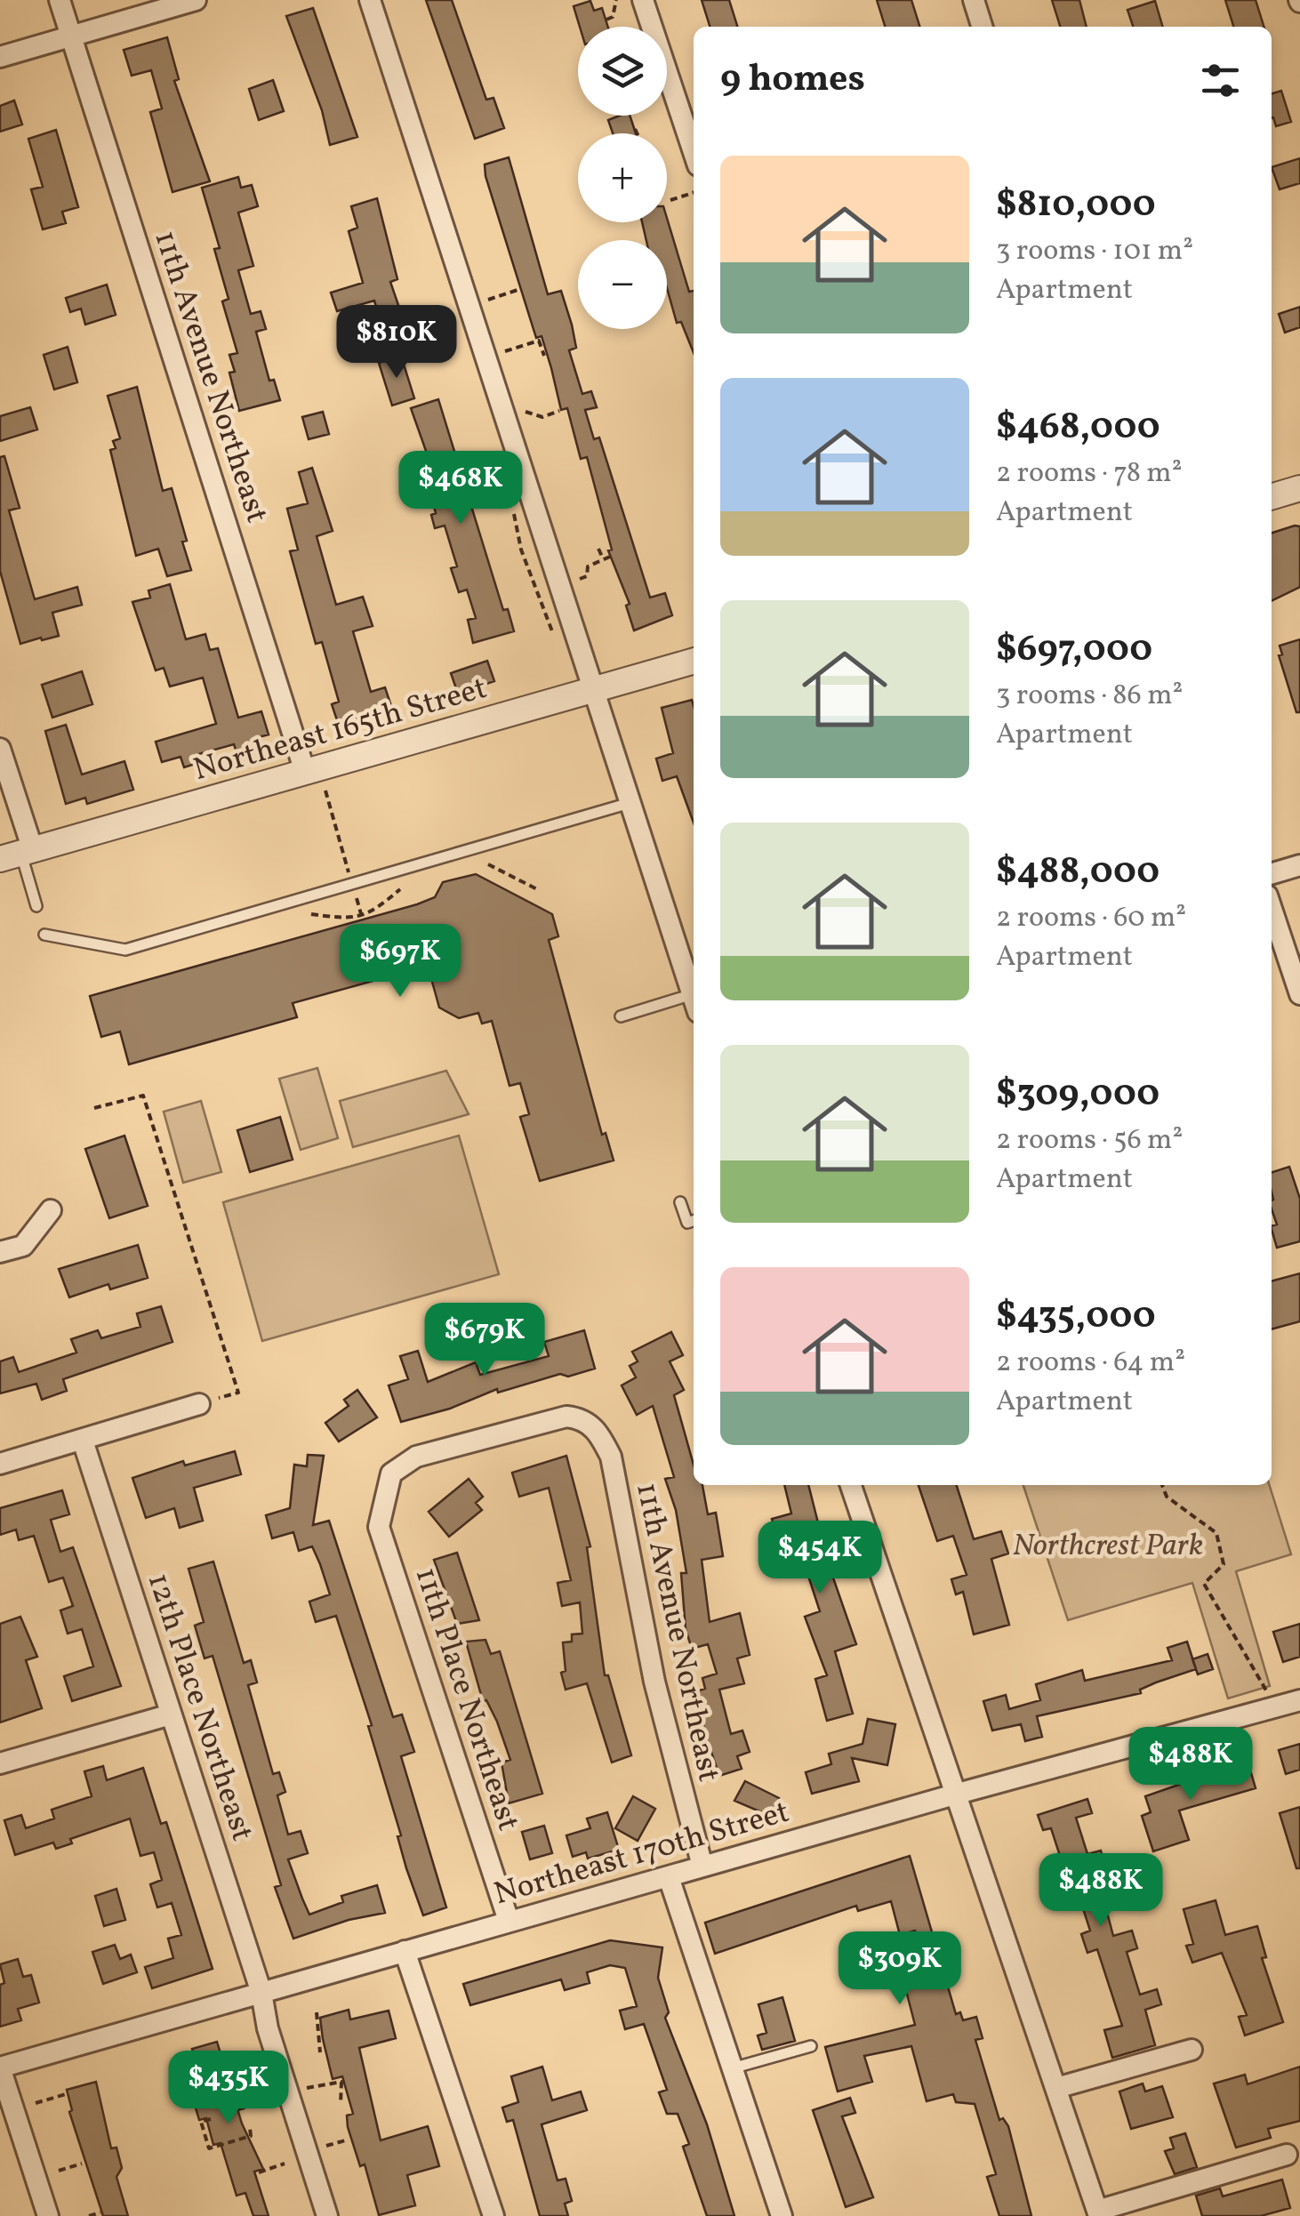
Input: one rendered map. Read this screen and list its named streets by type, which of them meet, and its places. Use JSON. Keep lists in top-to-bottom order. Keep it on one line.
{"streets":{"street":["11th Avenue Northeast","Northeast 165th Street","11th Place Northeast","12th Place Northeast","Northeast 170th Street"]},"crossings":[["11th Avenue Northeast","Northeast 165th Street"],["11th Avenue Northeast","11th Place Northeast"],["11th Avenue Northeast","Northeast 170th Street"],["11th Place Northeast","Northeast 170th Street"],["12th Place Northeast","Northeast 170th Street"]],"parks":["Northcrest Park"],"page":{"map_buttons":["+","−"],"heading":"9 homes","list":[{"name":"$810,000","note":"3 rooms · 101 m² · Apartment"},{"name":"$468,000","note":"2 rooms · 78 m² · Apartment"},{"name":"$697,000","note":"3 rooms · 86 m² · Apartment"},{"name":"$488,000","note":"2 rooms · 60 m² · Apartment"},{"name":"$309,000","note":"2 rooms · 56 m² · Apartment"},{"name":"$435,000","note":"2 rooms · 64 m² · Apartment"}],"price":["$810K","$468K","$697K","$679K","$454K","$488K","$488K","$309K","$435K"]}}
